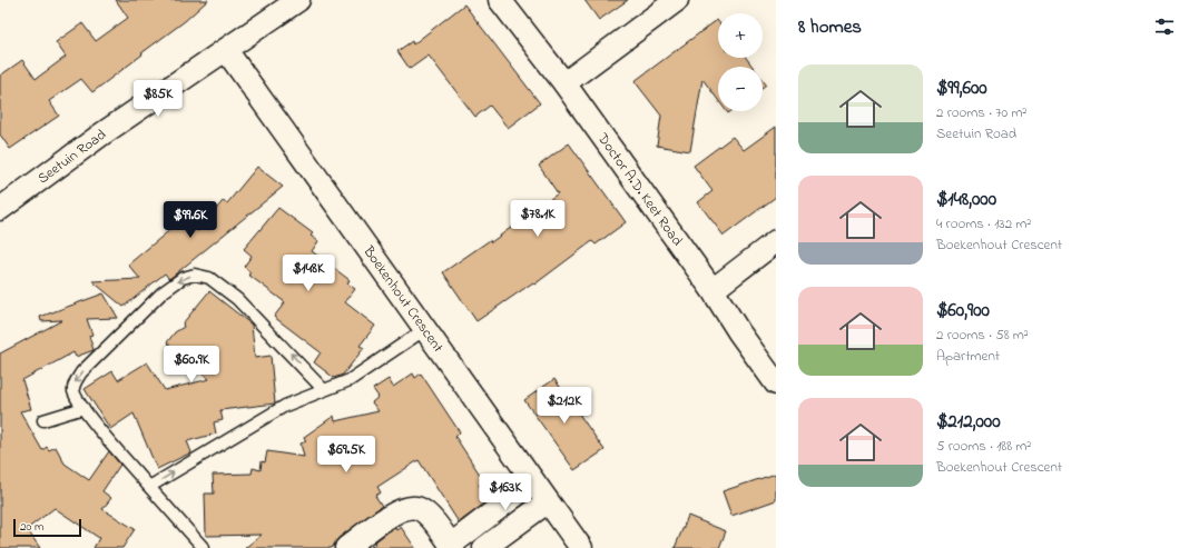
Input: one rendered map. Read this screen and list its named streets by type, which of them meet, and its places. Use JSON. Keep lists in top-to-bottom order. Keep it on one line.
{"streets":{"street":["Seetuin Road","Doctor A.D. Keet Road","Boekenhout Crescent"]},"crossings":[["Seetuin Road","Boekenhout Crescent"]],"scale_bar":"20 m","page":{"heading":"8 homes","map_buttons":["+","−"],"list":[{"name":"$99,600","note":"2 rooms · 70 m² · Seetuin Road"},{"name":"$148,000","note":"4 rooms · 132 m² · Boekenhout Crescent"},{"name":"$60,900","note":"2 rooms · 58 m² · Apartment"},{"name":"$212,000","note":"5 rooms · 188 m² · Boekenhout Crescent"}],"price":["$85K","$78.1K","$99.6K","$148K","$60.9K","$212K","$69.5K","$163K"],"scale":"20 m"}}
